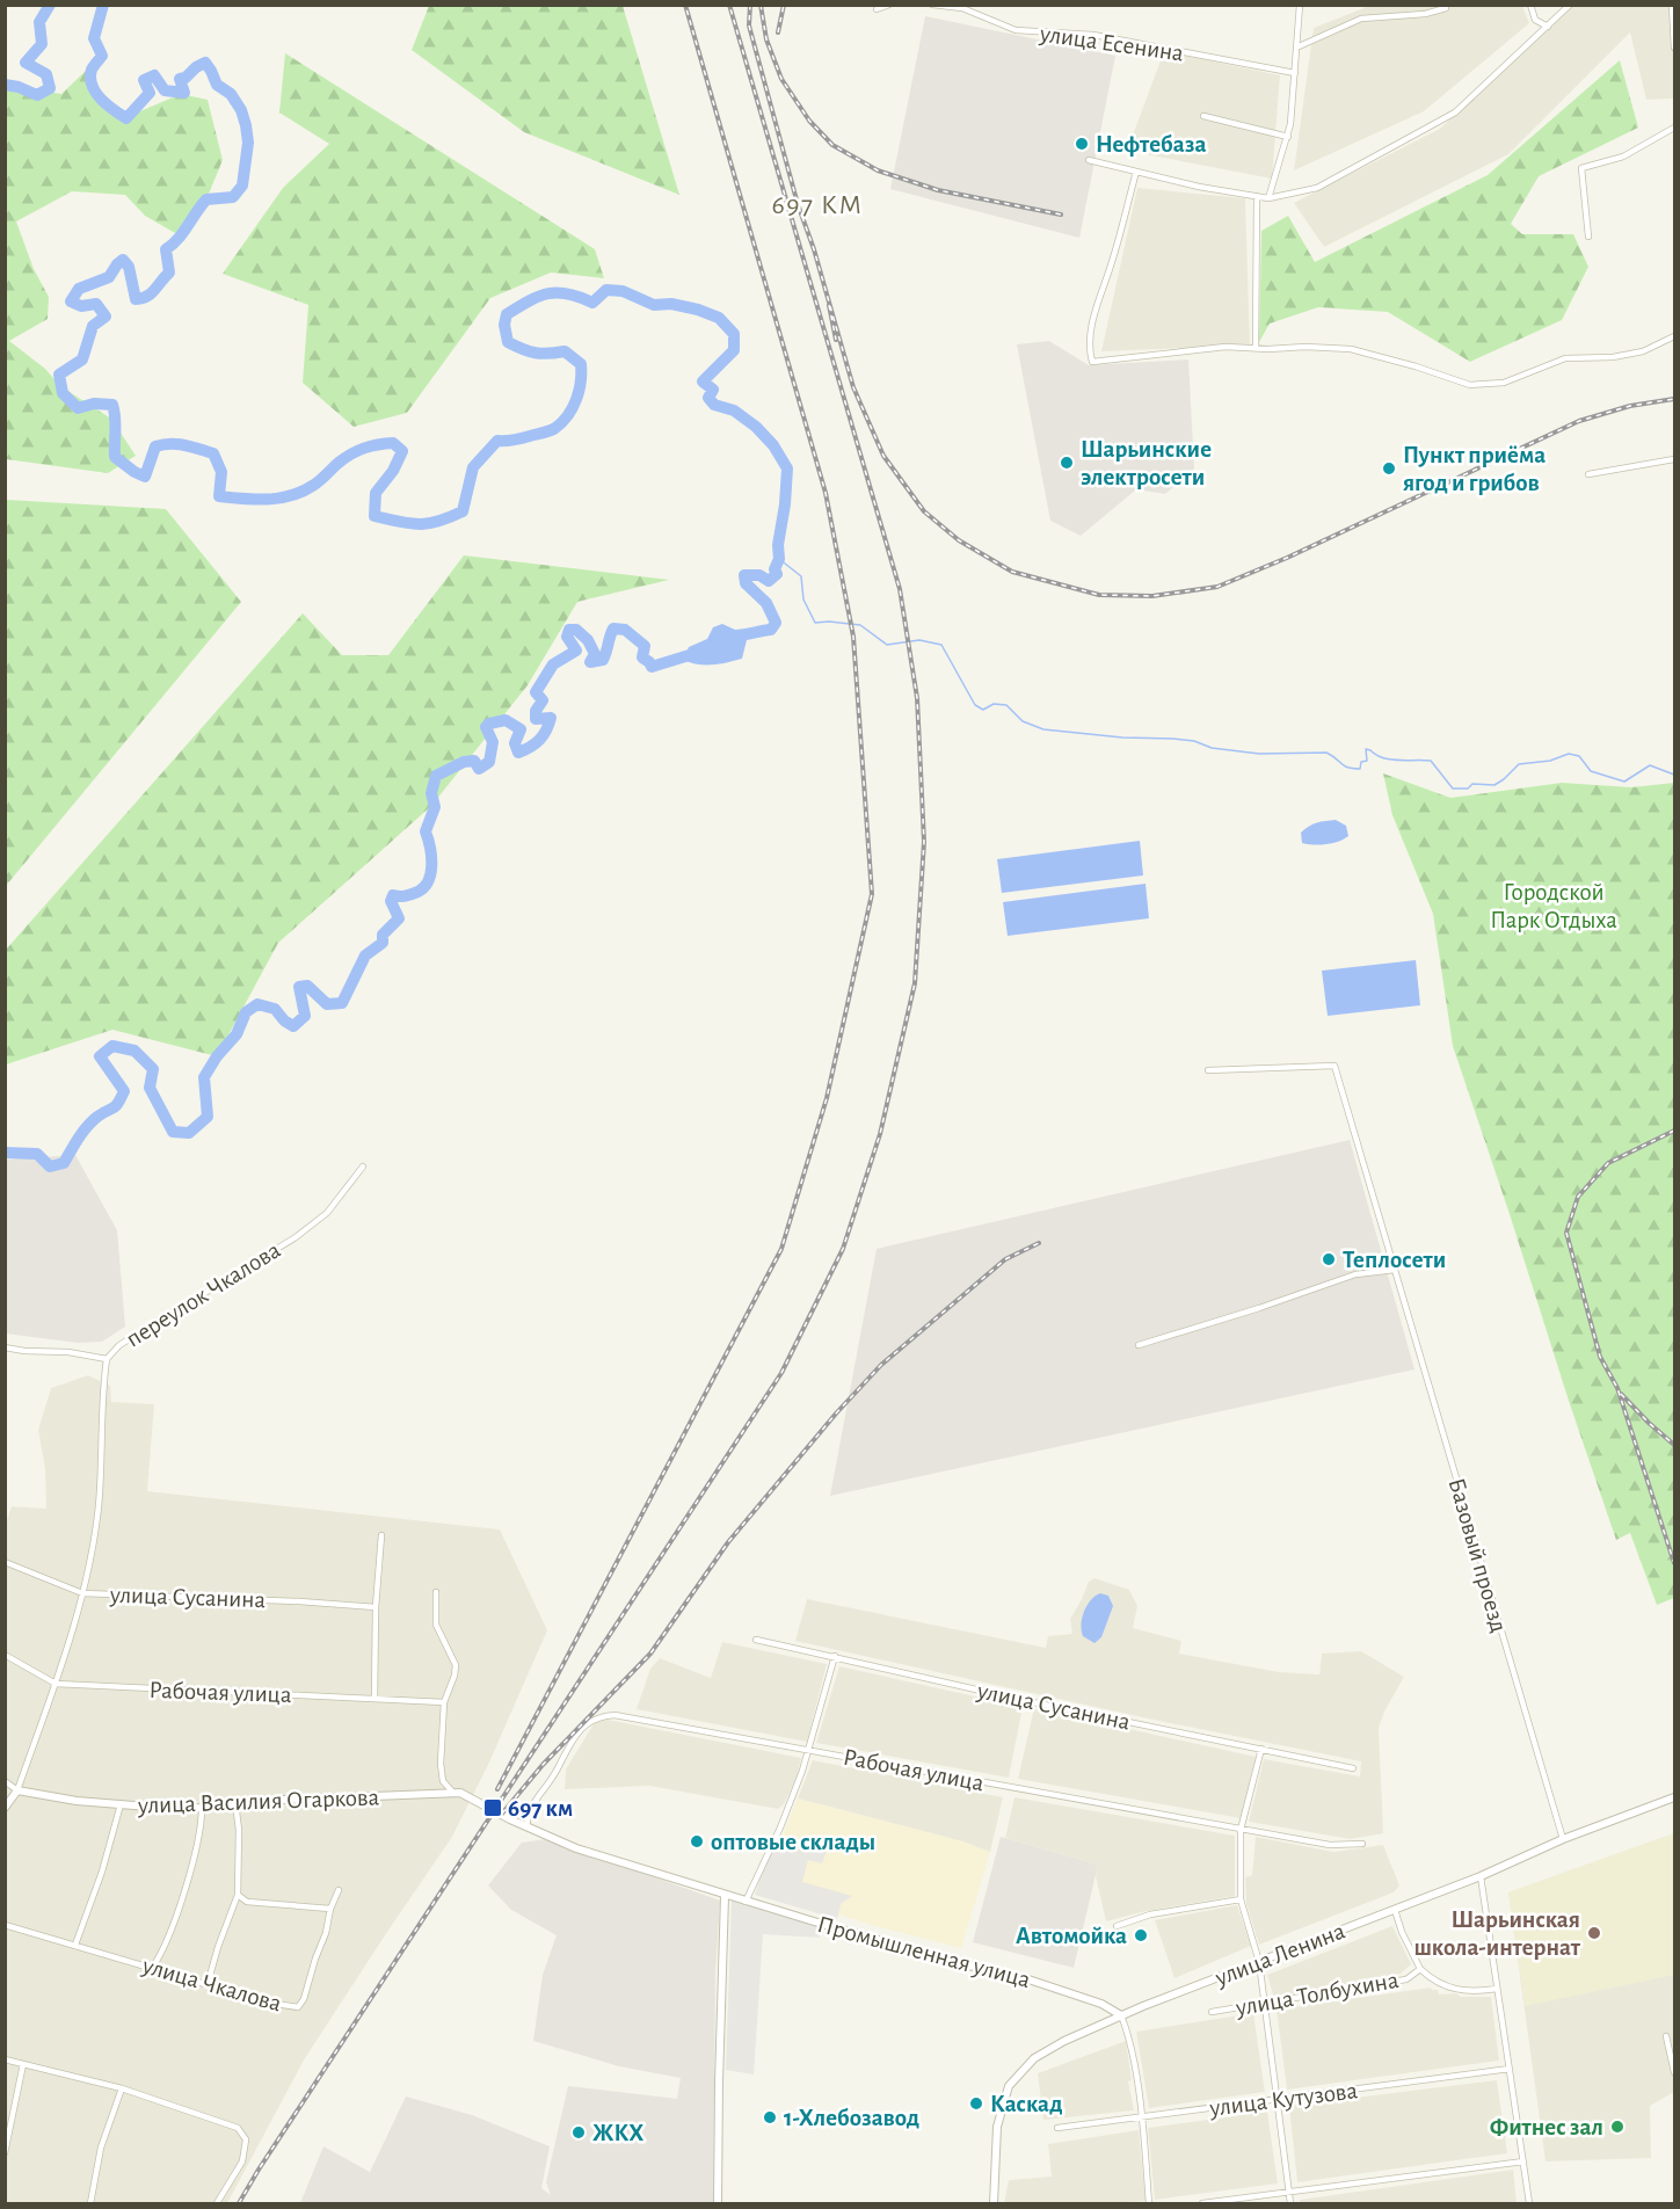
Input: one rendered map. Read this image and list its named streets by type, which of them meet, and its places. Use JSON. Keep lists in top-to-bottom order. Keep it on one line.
{"streets":{"street":["улица Есенина","переулок Чкалова","Базовый проезд","улица Сусанина","Рабочая улица","улица Василия Огаркова","Промышленная улица","улица Ленина","улица Чкалова","улица Толбухина","улица Кутузова"]},"crossings":[["переулок Чкалова","улица Сусанина"],["переулок Чкалова","Рабочая улица"],["переулок Чкалова","улица Василия Огаркова"],["Базовый проезд","улица Ленина"],["Рабочая улица","улица Василия Огаркова"],["Рабочая улица","Промышленная улица"],["улица Василия Огаркова","Промышленная улица"],["Промышленная улица","улица Ленина"]],"districts":["697 КМ"],"parks":["Городской Парк Отдыха"],"places":{"other":["Нефтебаза","Шарьинские электросети","Пункт приёма ягод и грибов","Теплосети","оптовые склады","Шарьинская школа-интернат","Автомойка","Каскад","1-Хлебозавод","Фитнес зал","ЖКХ"],"transit":["697 км"]}}
